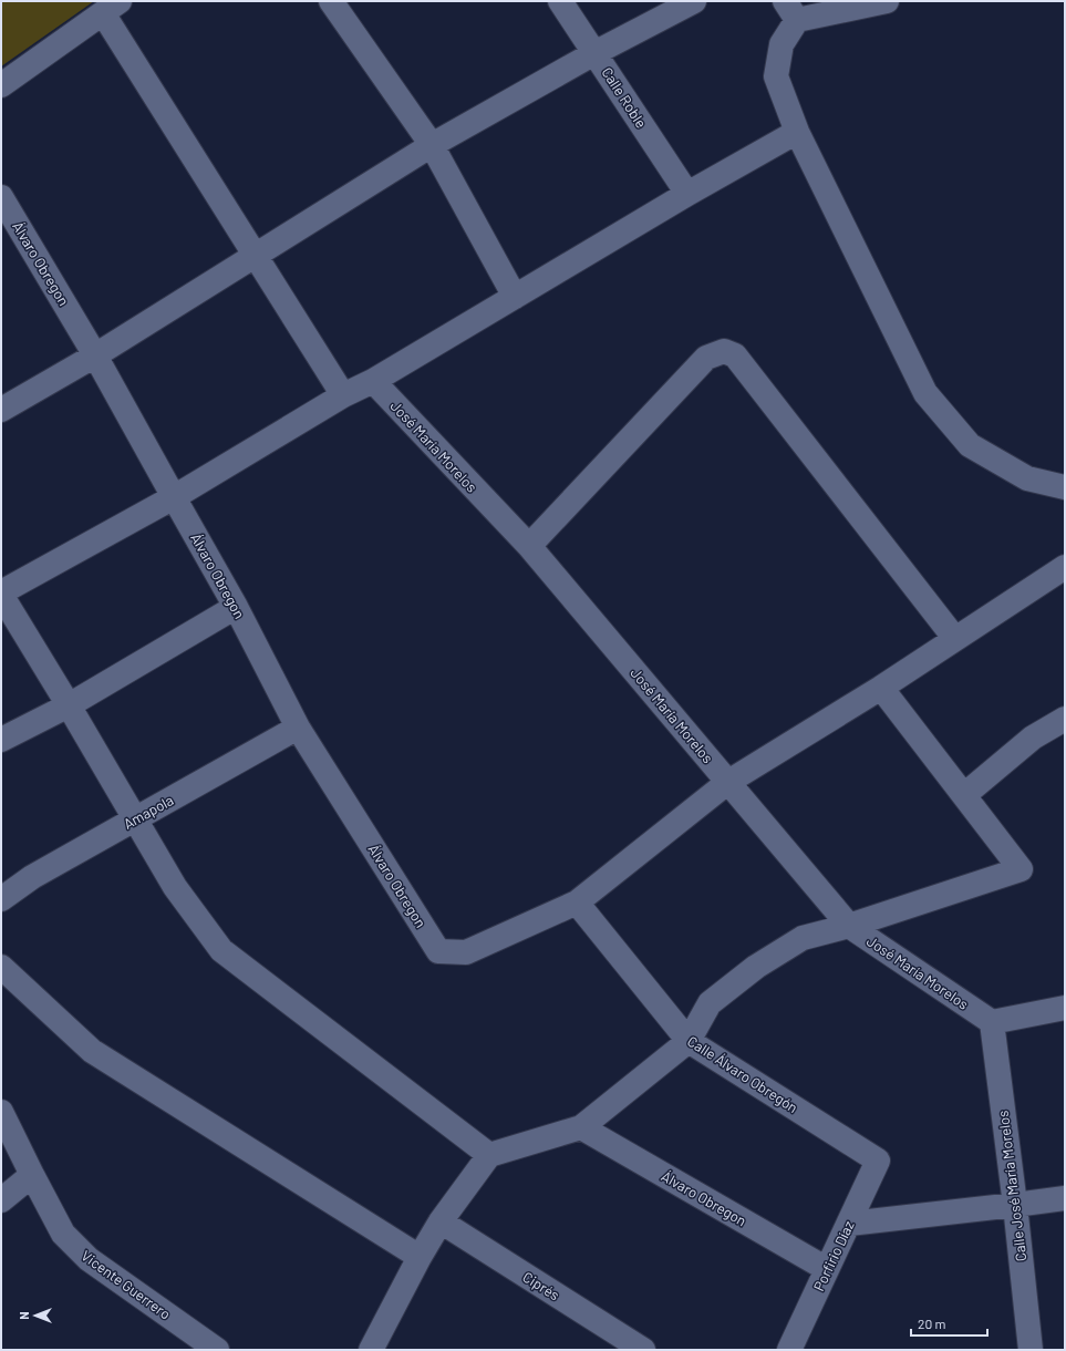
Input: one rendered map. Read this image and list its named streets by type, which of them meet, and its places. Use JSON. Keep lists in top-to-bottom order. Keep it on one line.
{"streets":{"street":["Calle Roble","Álvaro Obregon","José María Morelos","Amapola","Calle Álvaro Obregón","Calle José María Morelos","Porfirio Díaz","Vicente Guerrero","Ciprés"]},"crossings":[["Álvaro Obregon","Amapola"],["Álvaro Obregon","Calle Álvaro Obregón"],["Álvaro Obregon","Porfirio Díaz"],["José María Morelos","Calle José María Morelos"],["Calle Álvaro Obregón","Porfirio Díaz"]],"scale_bar":"20 m","north":"left"}
